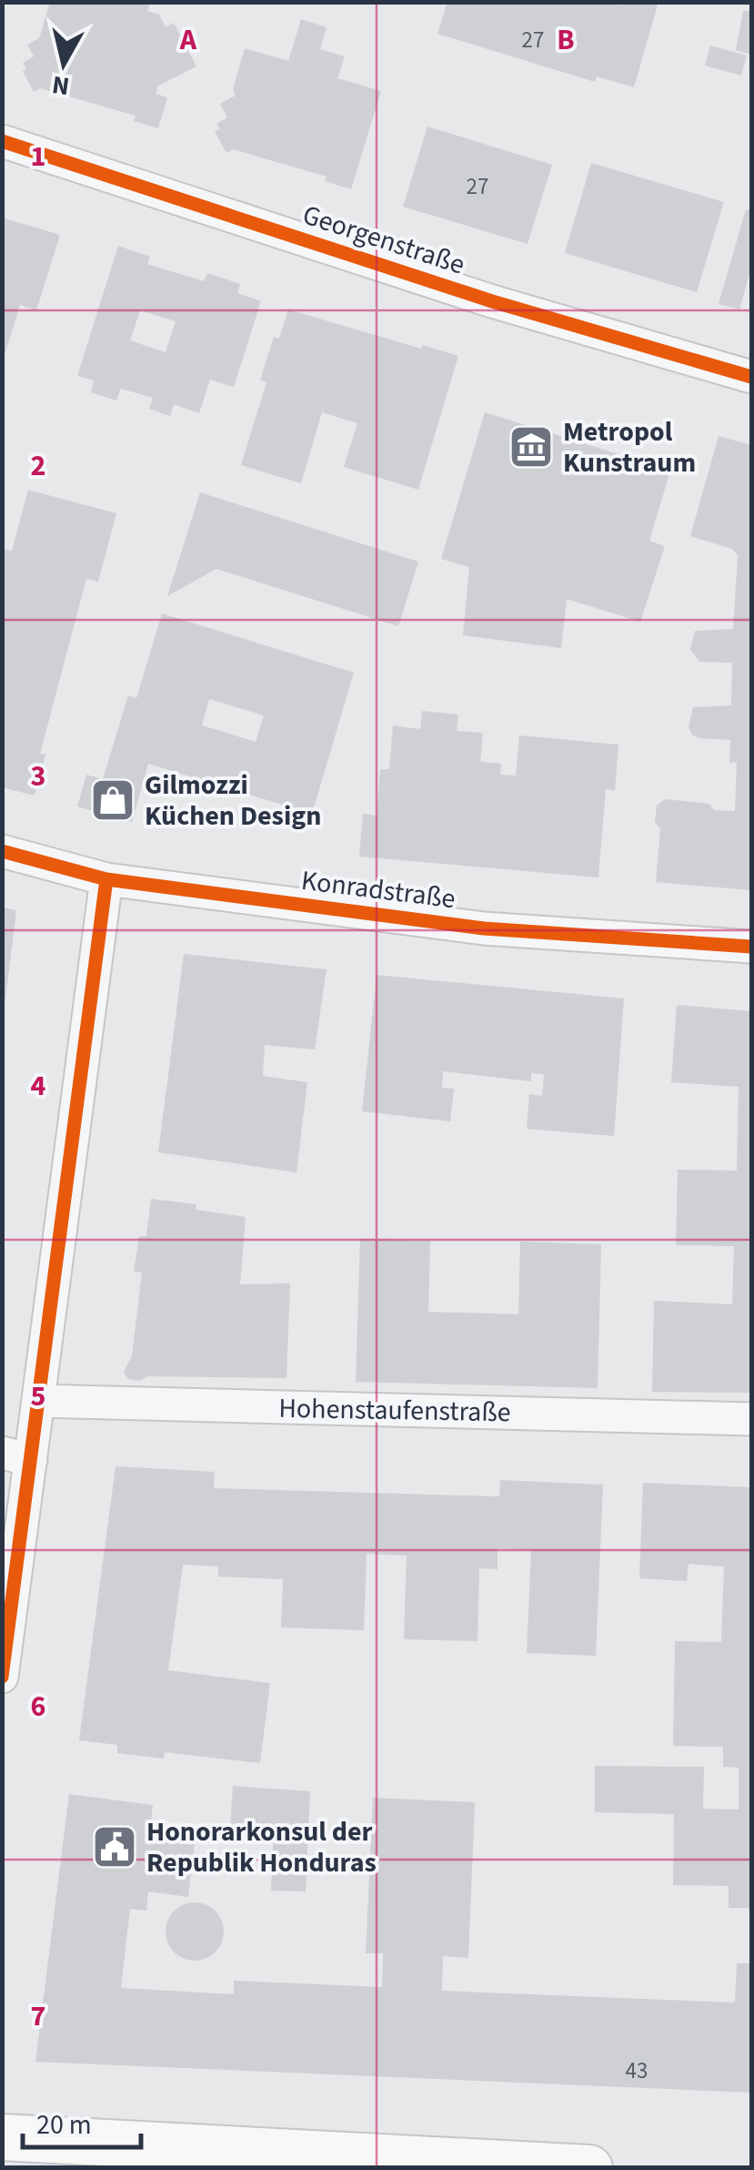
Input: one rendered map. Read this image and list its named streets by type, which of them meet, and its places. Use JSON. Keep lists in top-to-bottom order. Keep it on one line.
{"streets":{"street":["Georgenstraße","Konradstraße","Hohenstaufenstraße"]},"places":{"museum":["Metropol Kunstraum"],"shop":["Gilmozzi Küchen Design"],"public building":["Honorarkonsul der Republik Honduras"]},"house_numbers":["27","27","43"],"scale_bar":"20 m","north":"bottom","grid":{"columns":["A","B"],"rows":["1","2","3","4","5","6","7"]}}
